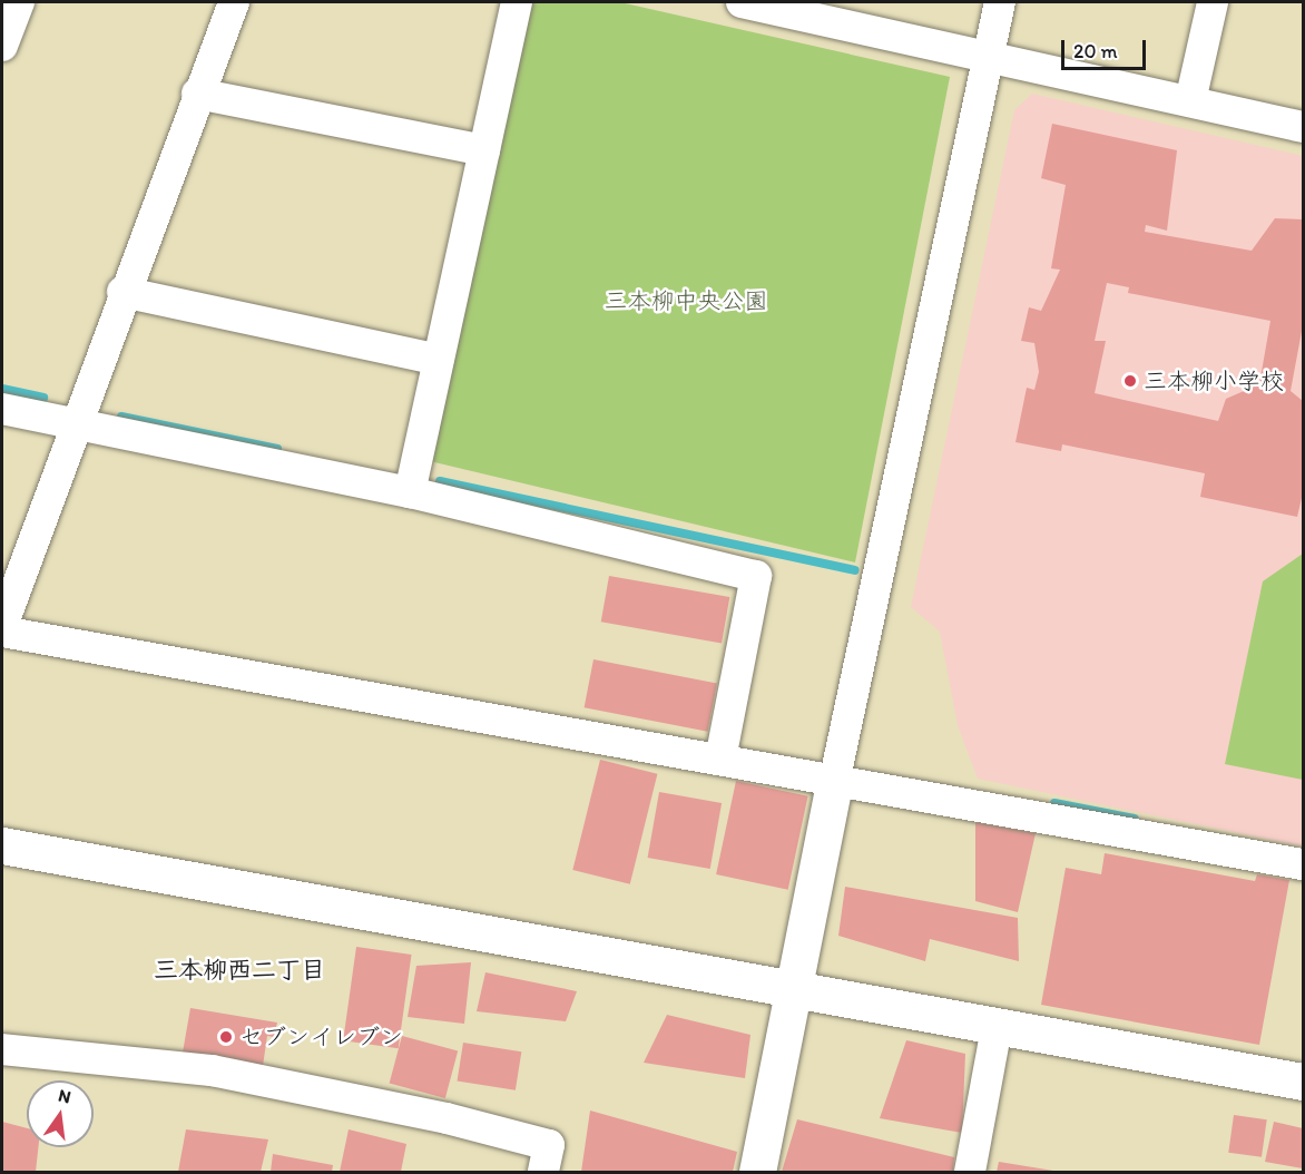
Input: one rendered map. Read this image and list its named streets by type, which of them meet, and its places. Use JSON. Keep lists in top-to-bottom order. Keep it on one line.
{"districts":["三本柳西二丁目"],"parks":["三本柳中央公園"],"places":["三本柳小学校","セブンイレブン"],"scale_bar":"20 m","north":"top"}
